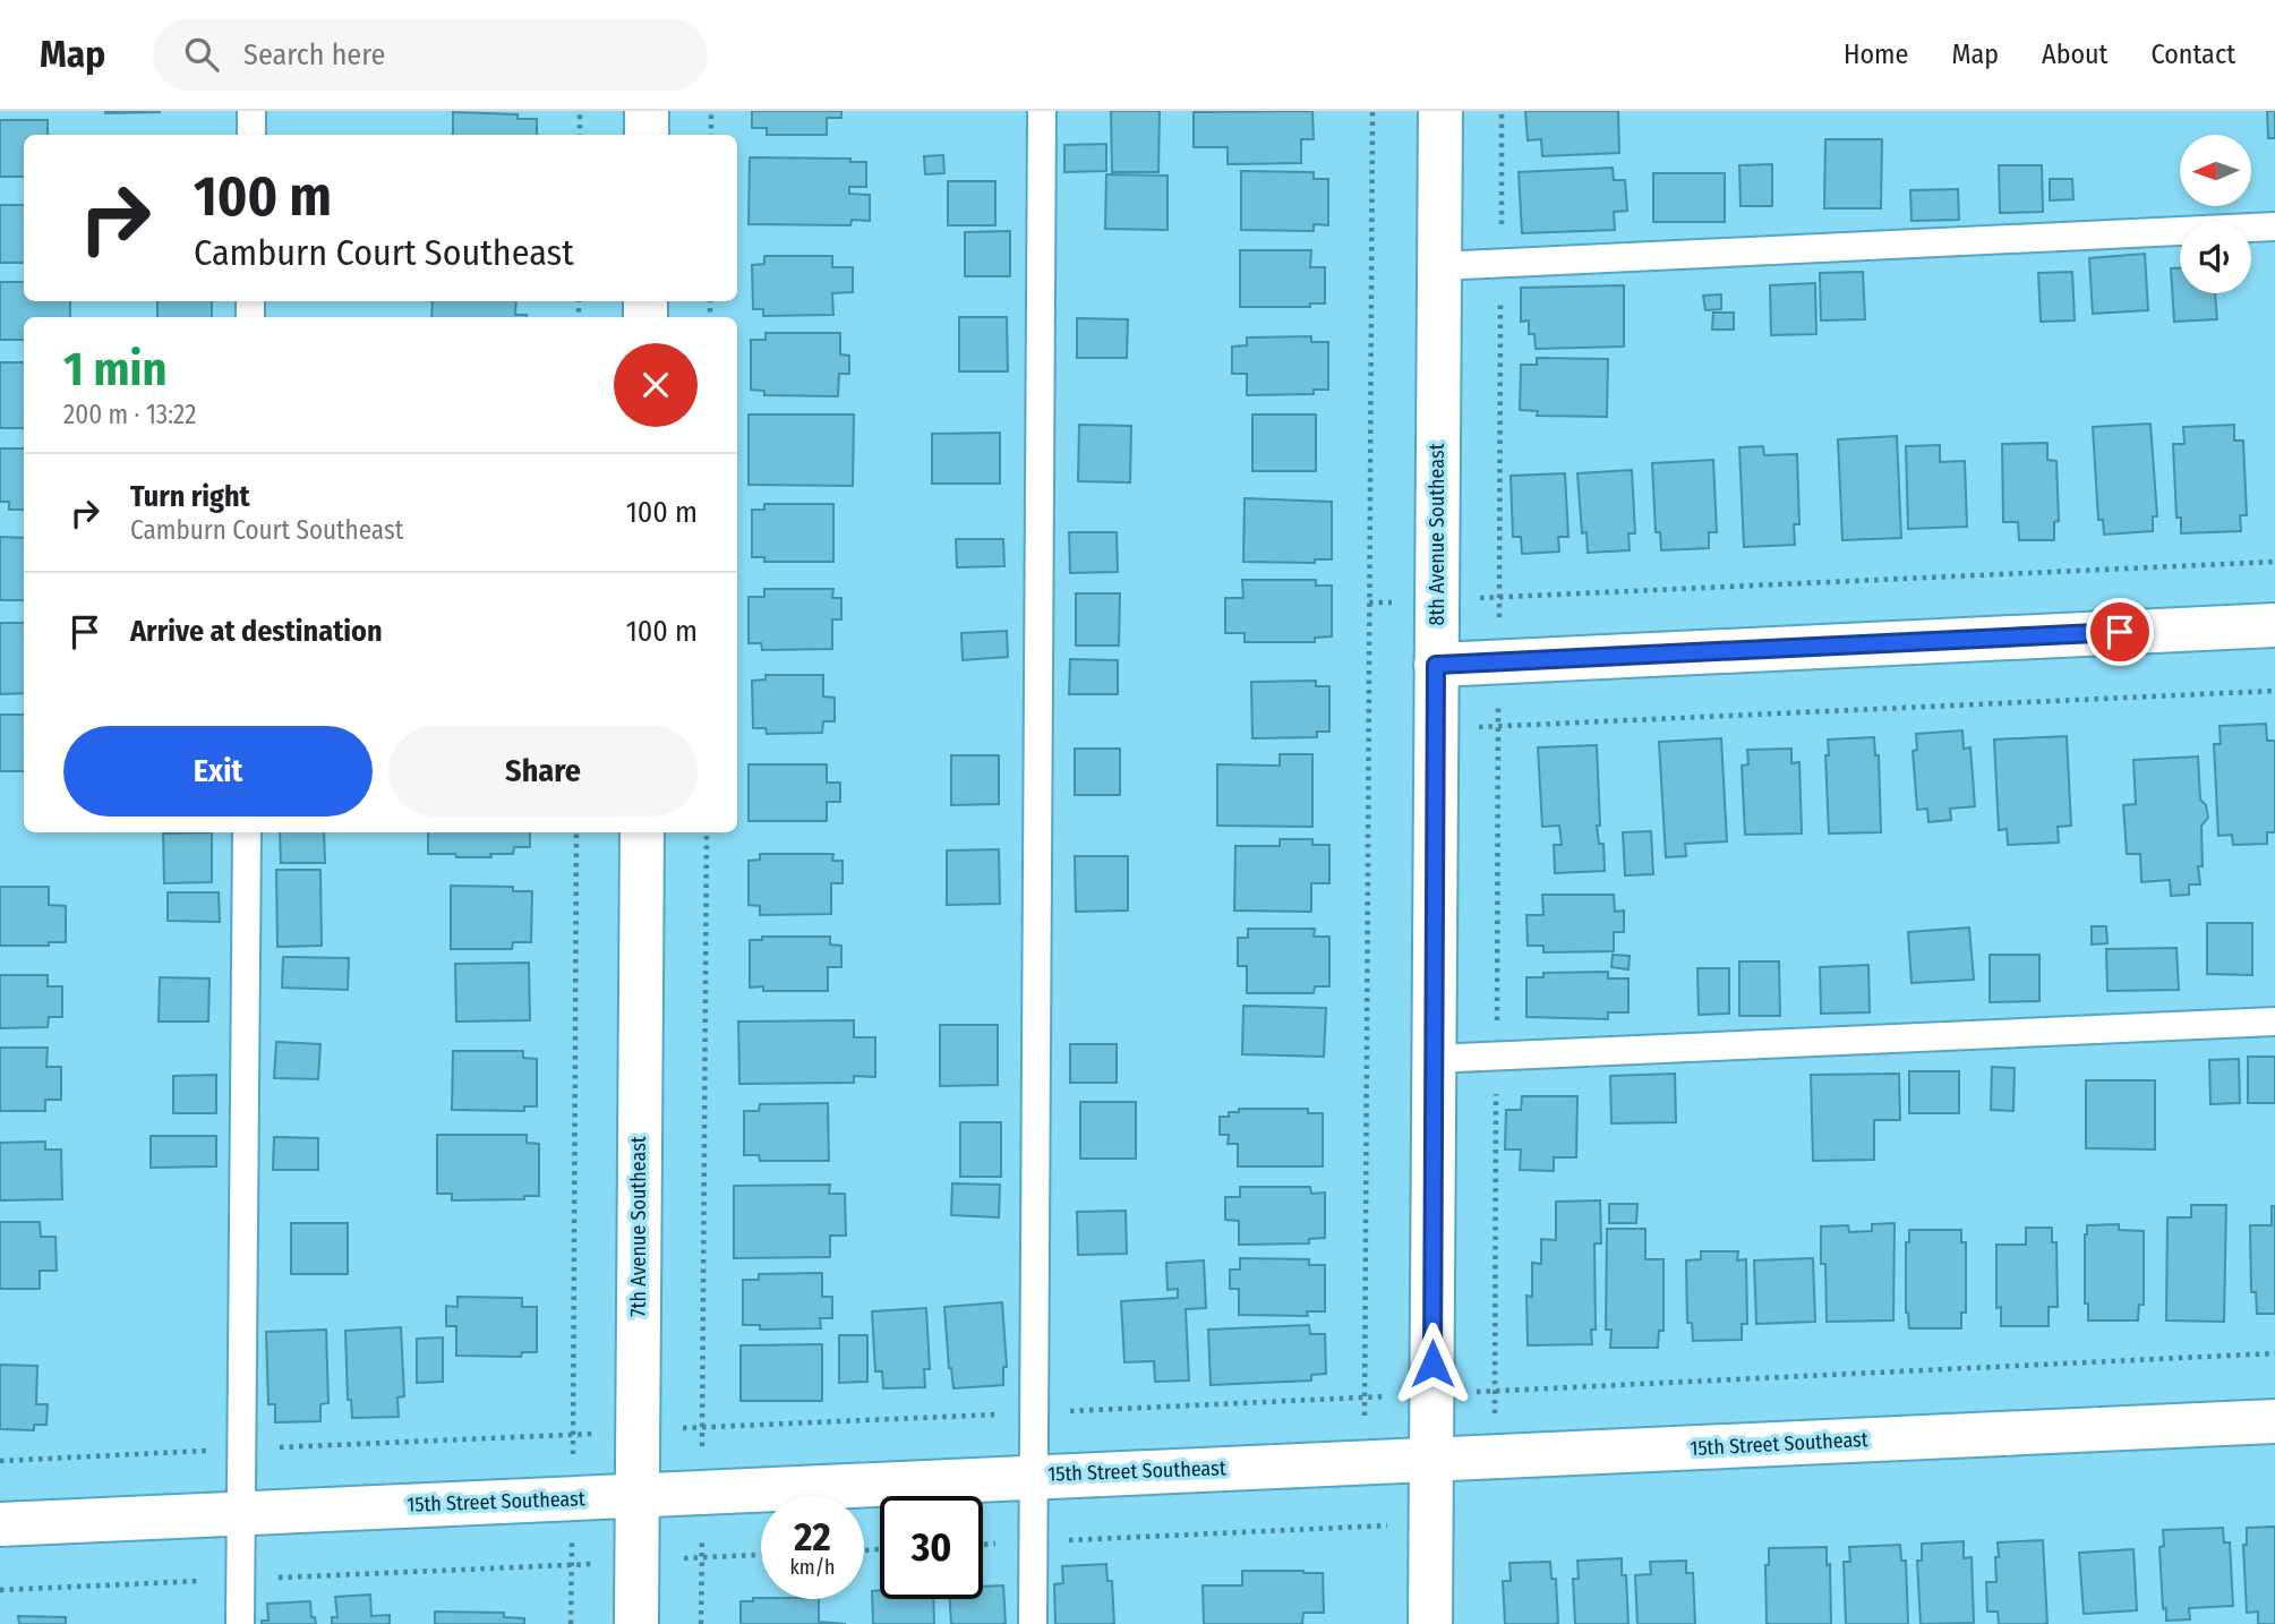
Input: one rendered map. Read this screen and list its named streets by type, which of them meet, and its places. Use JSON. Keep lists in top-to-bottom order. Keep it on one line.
{"streets":{"street":["8th Avenue Southeast","7th Avenue Southeast","15th Street Southeast"]},"crossings":[["8th Avenue Southeast","15th Street Southeast"],["7th Avenue Southeast","15th Street Southeast"]],"north":"left","page":{"header":"Map","search":"Search here","nav":["Home","Map","About","Contact"],"turn":["100 m","Camburn Court Southeast"],"heading":["1 min","200 m · 13:22"],"list":[{"name":"Turn right","note":"Camburn Court Southeast","value":"100 m"},{"name":"Arrive at destination","value":"100 m"}],"buttons":["Exit","Share"],"speed":"22 km/h","limit":"30"}}
